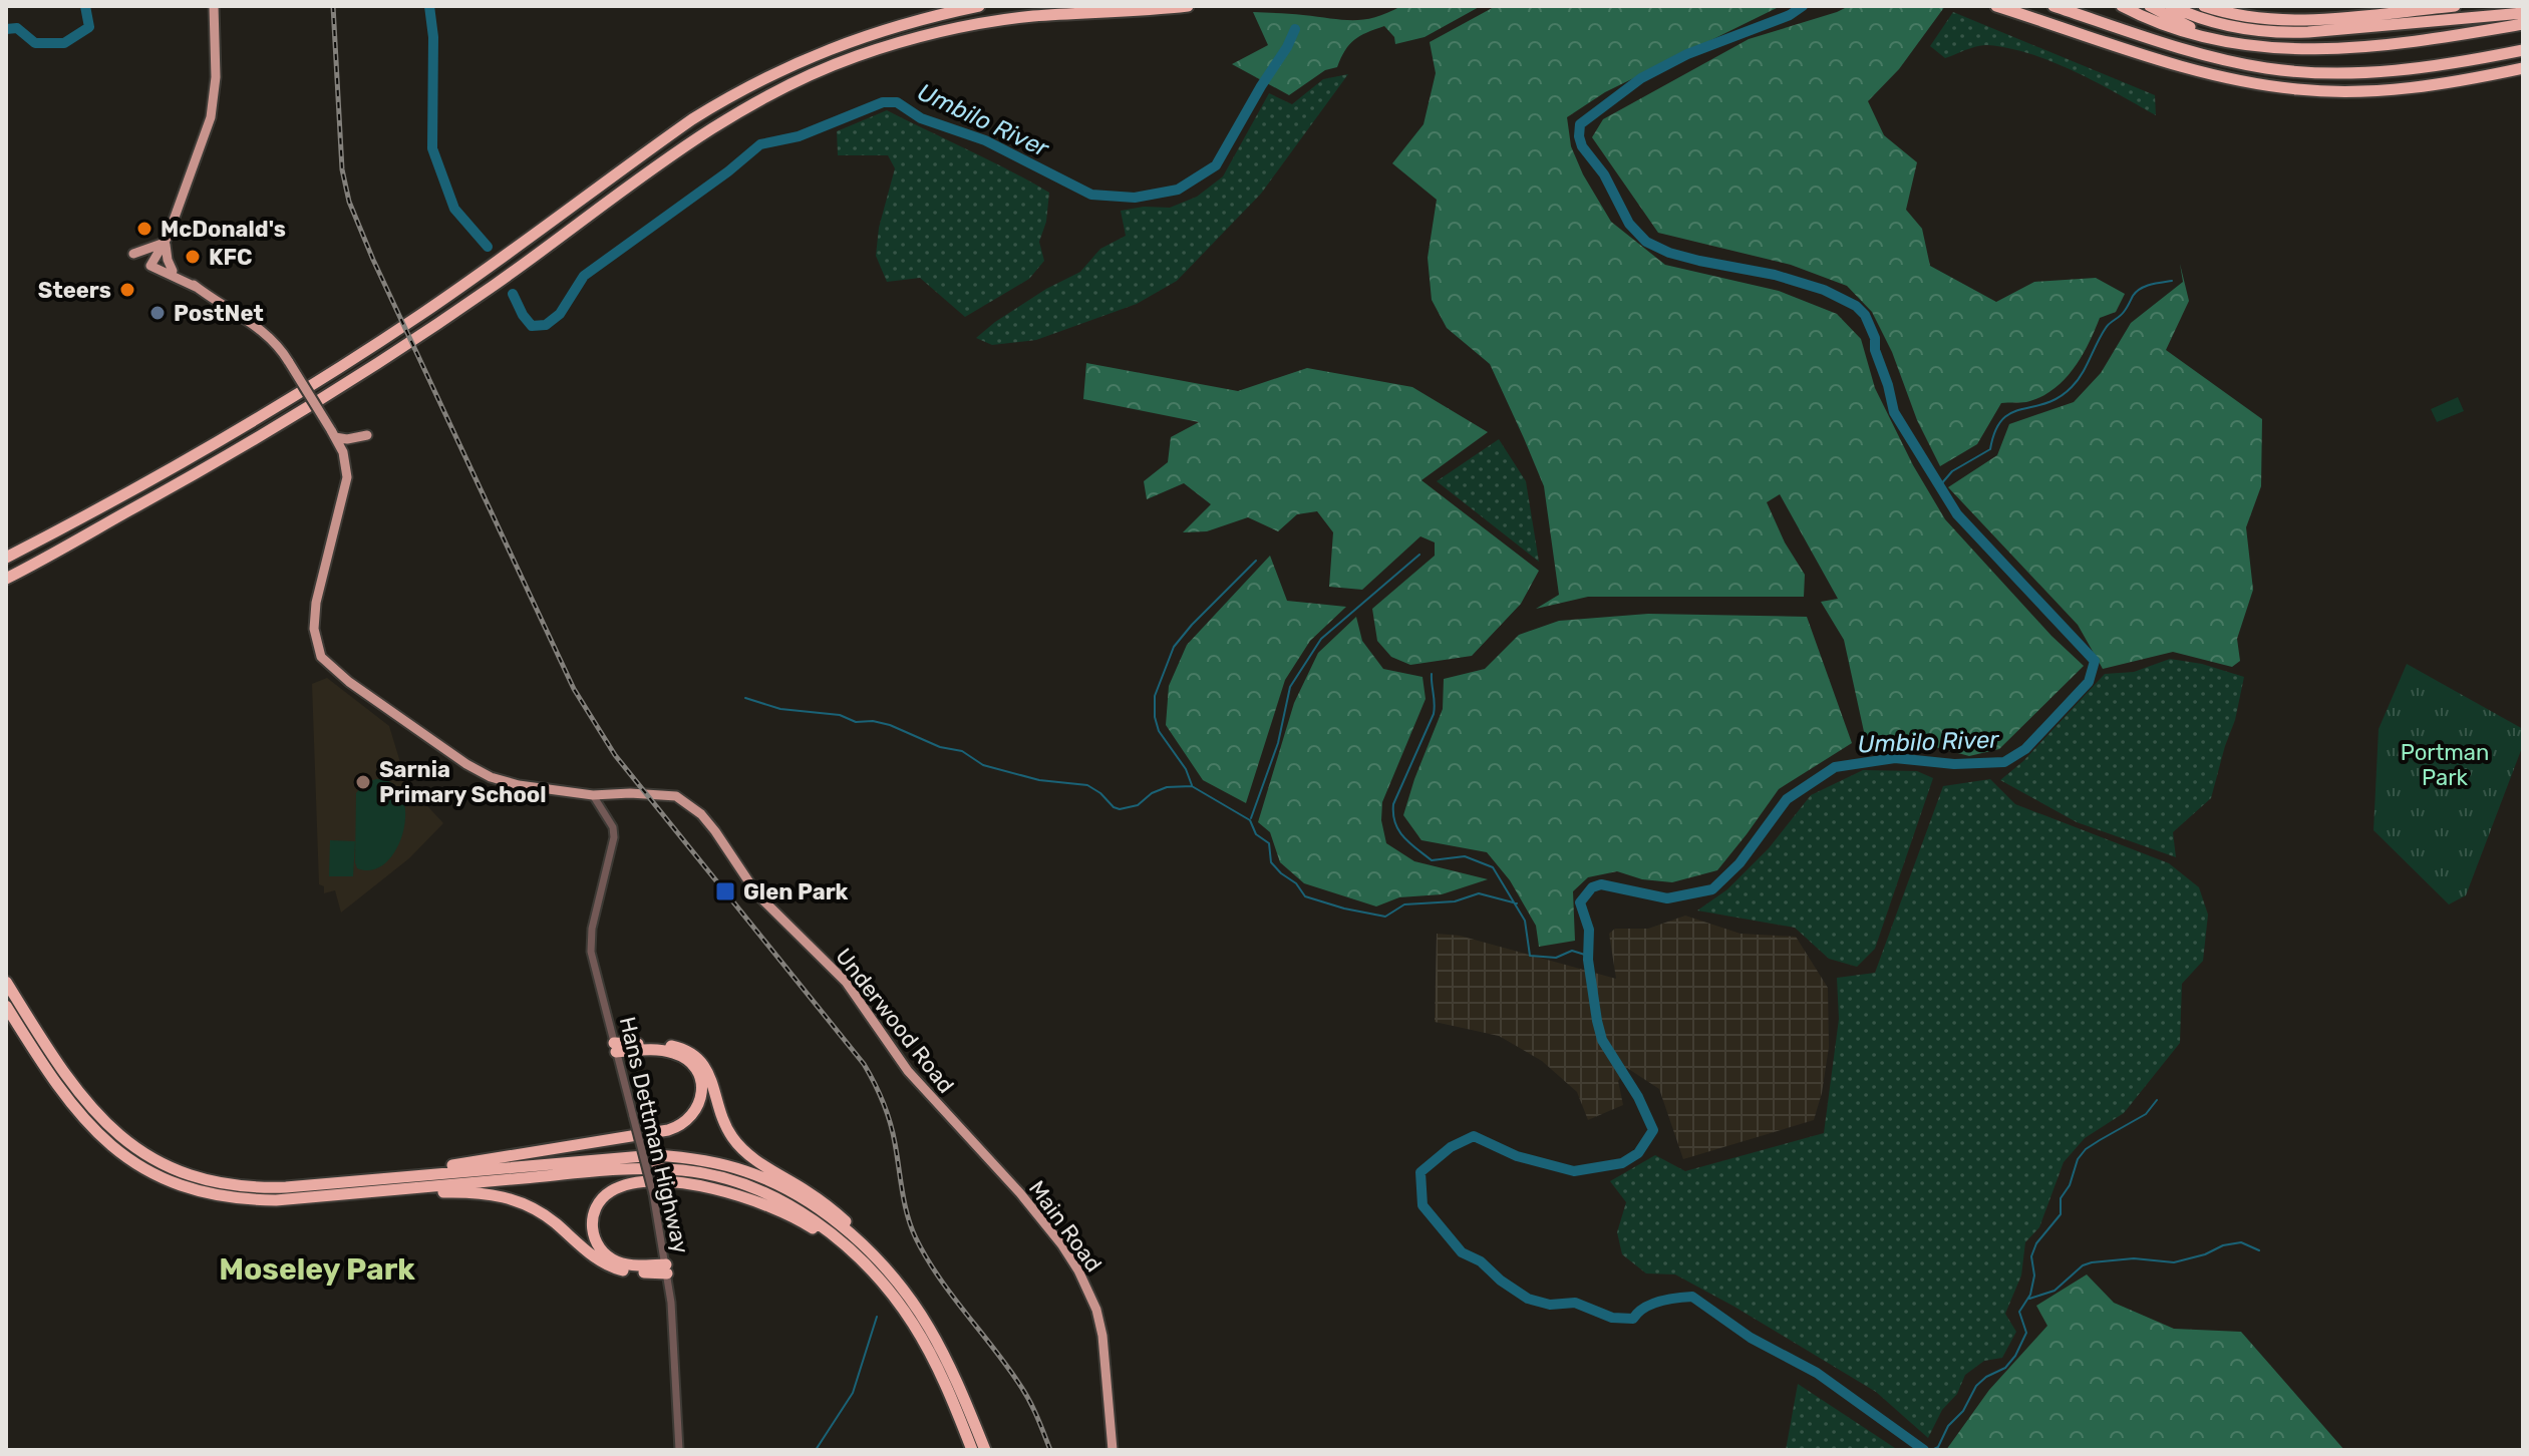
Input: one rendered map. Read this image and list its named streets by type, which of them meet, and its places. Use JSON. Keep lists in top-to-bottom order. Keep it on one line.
{"streets":{"main road":["Underwood Road","Main Road"],"street":["Hans Dettman Highway"]},"crossings":[["Underwood Road","Hans Dettman Highway"],["Underwood Road","Main Road"]],"districts":["Moseley Park"],"water":["Umbilo River"],"parks":["Portman Park"],"places":{"other":["McDonald's","KFC","Steers","PostNet","Sarnia Primary School"],"transit":["Glen Park"]}}
